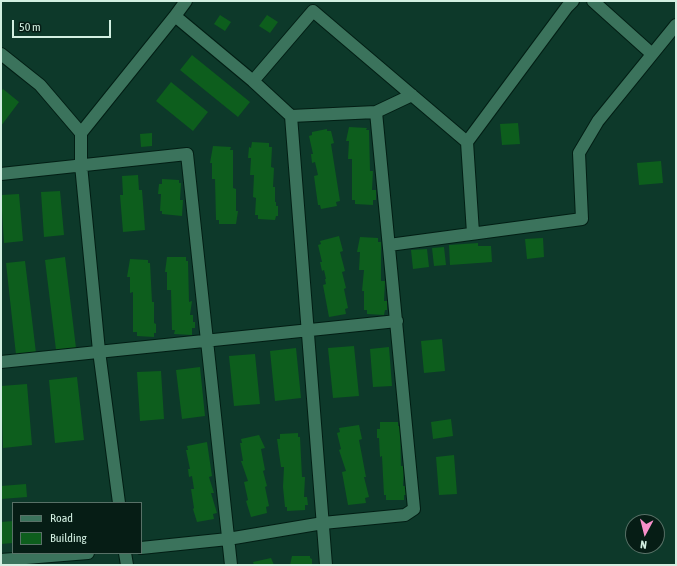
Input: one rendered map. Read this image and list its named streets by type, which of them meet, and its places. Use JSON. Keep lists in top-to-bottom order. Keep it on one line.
{"legend":["Road","Building"],"scale_bar":"50 m","north":"bottom"}
